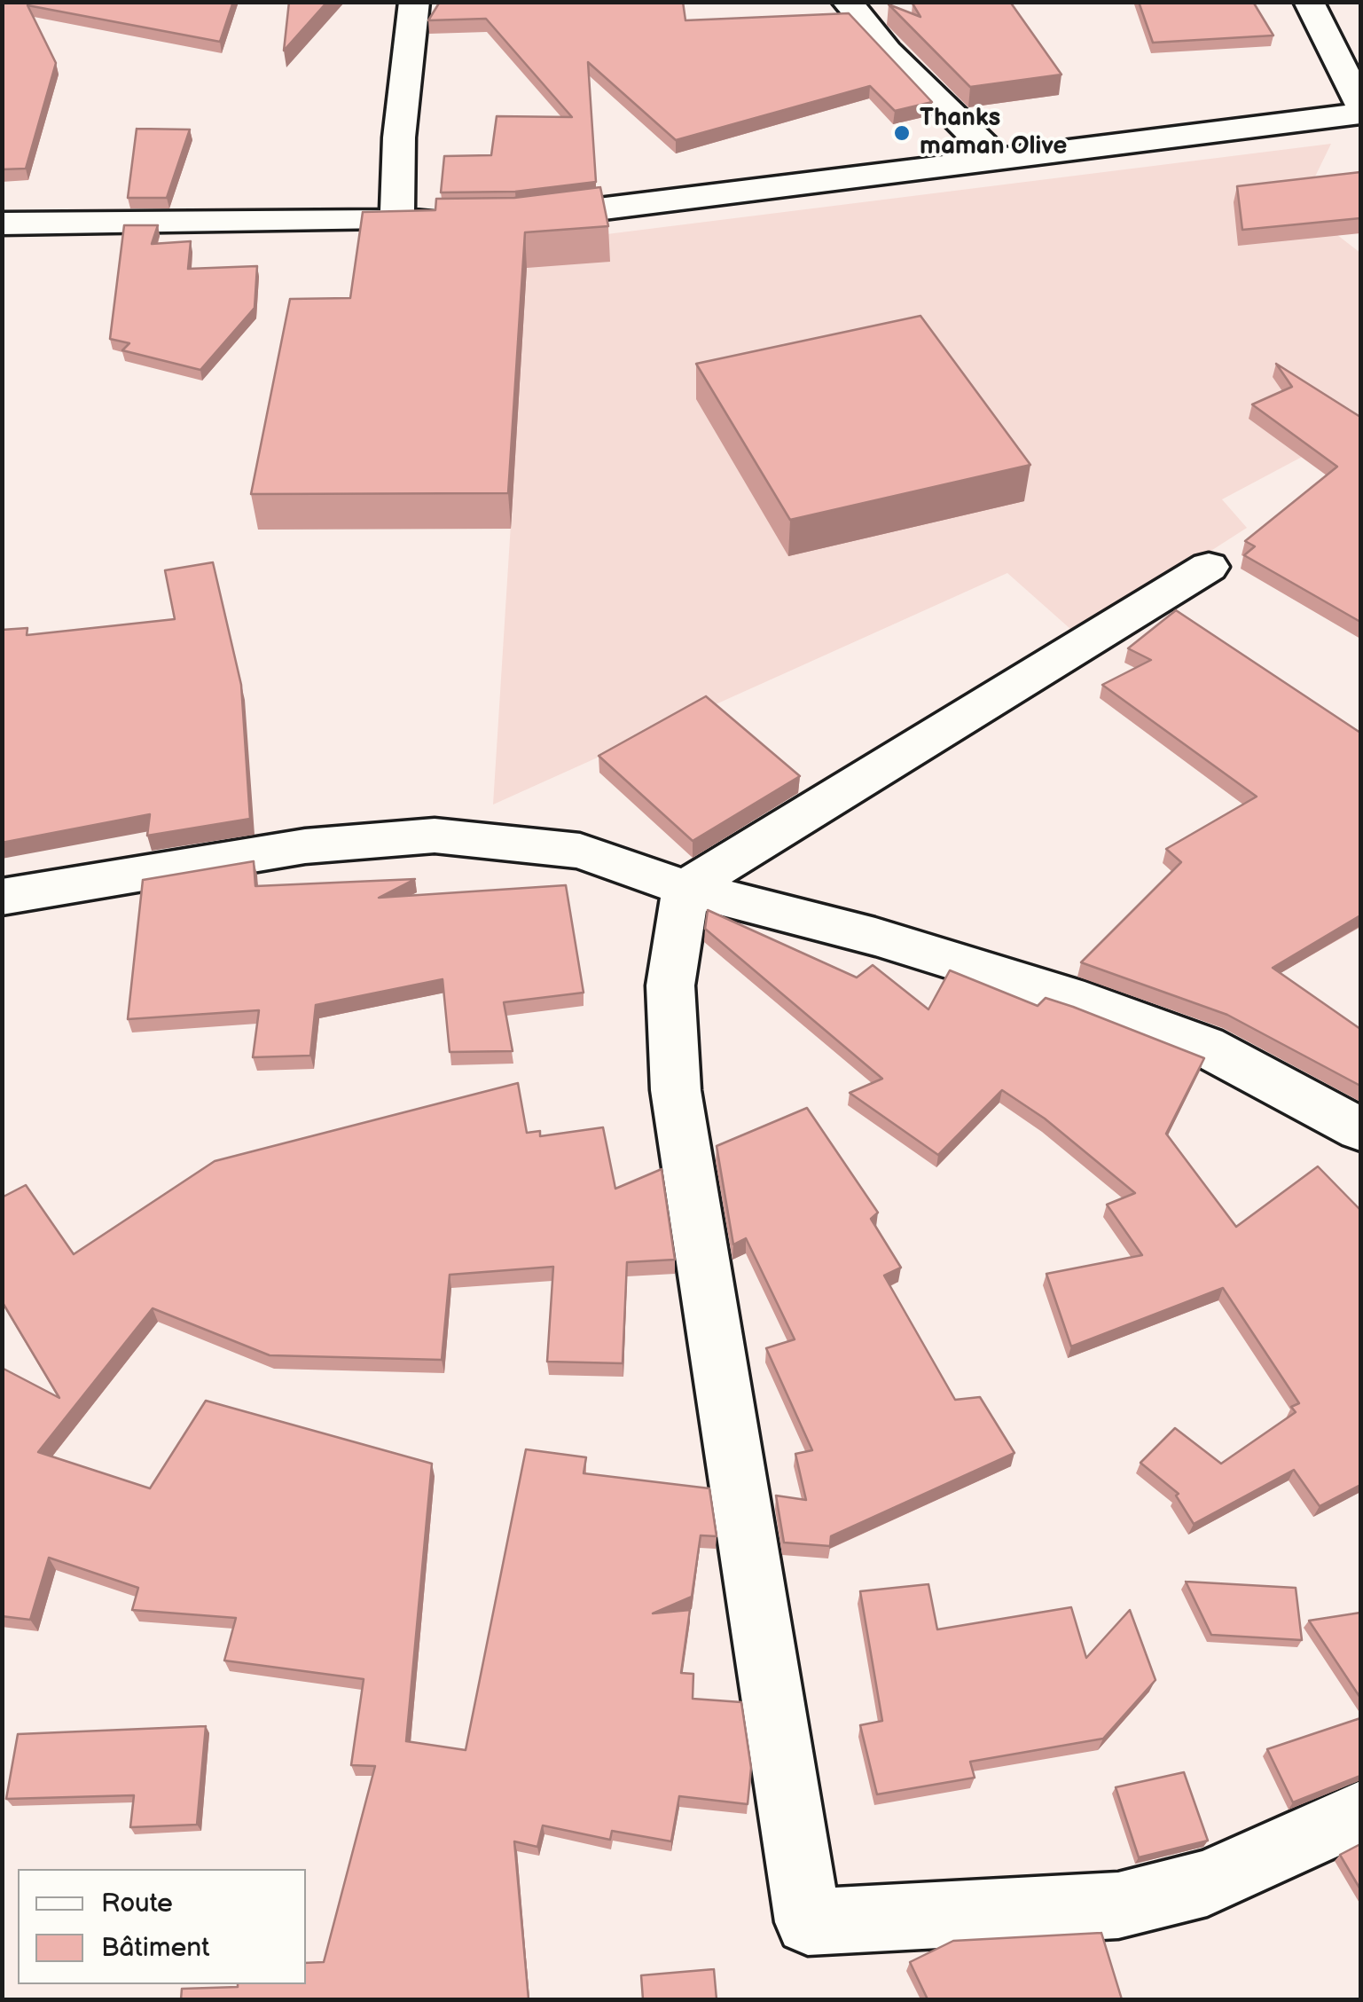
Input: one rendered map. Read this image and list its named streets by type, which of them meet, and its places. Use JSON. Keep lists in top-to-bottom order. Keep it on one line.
{"places":["Thanks maman Olive"],"legend":["Route","Bâtiment"]}
